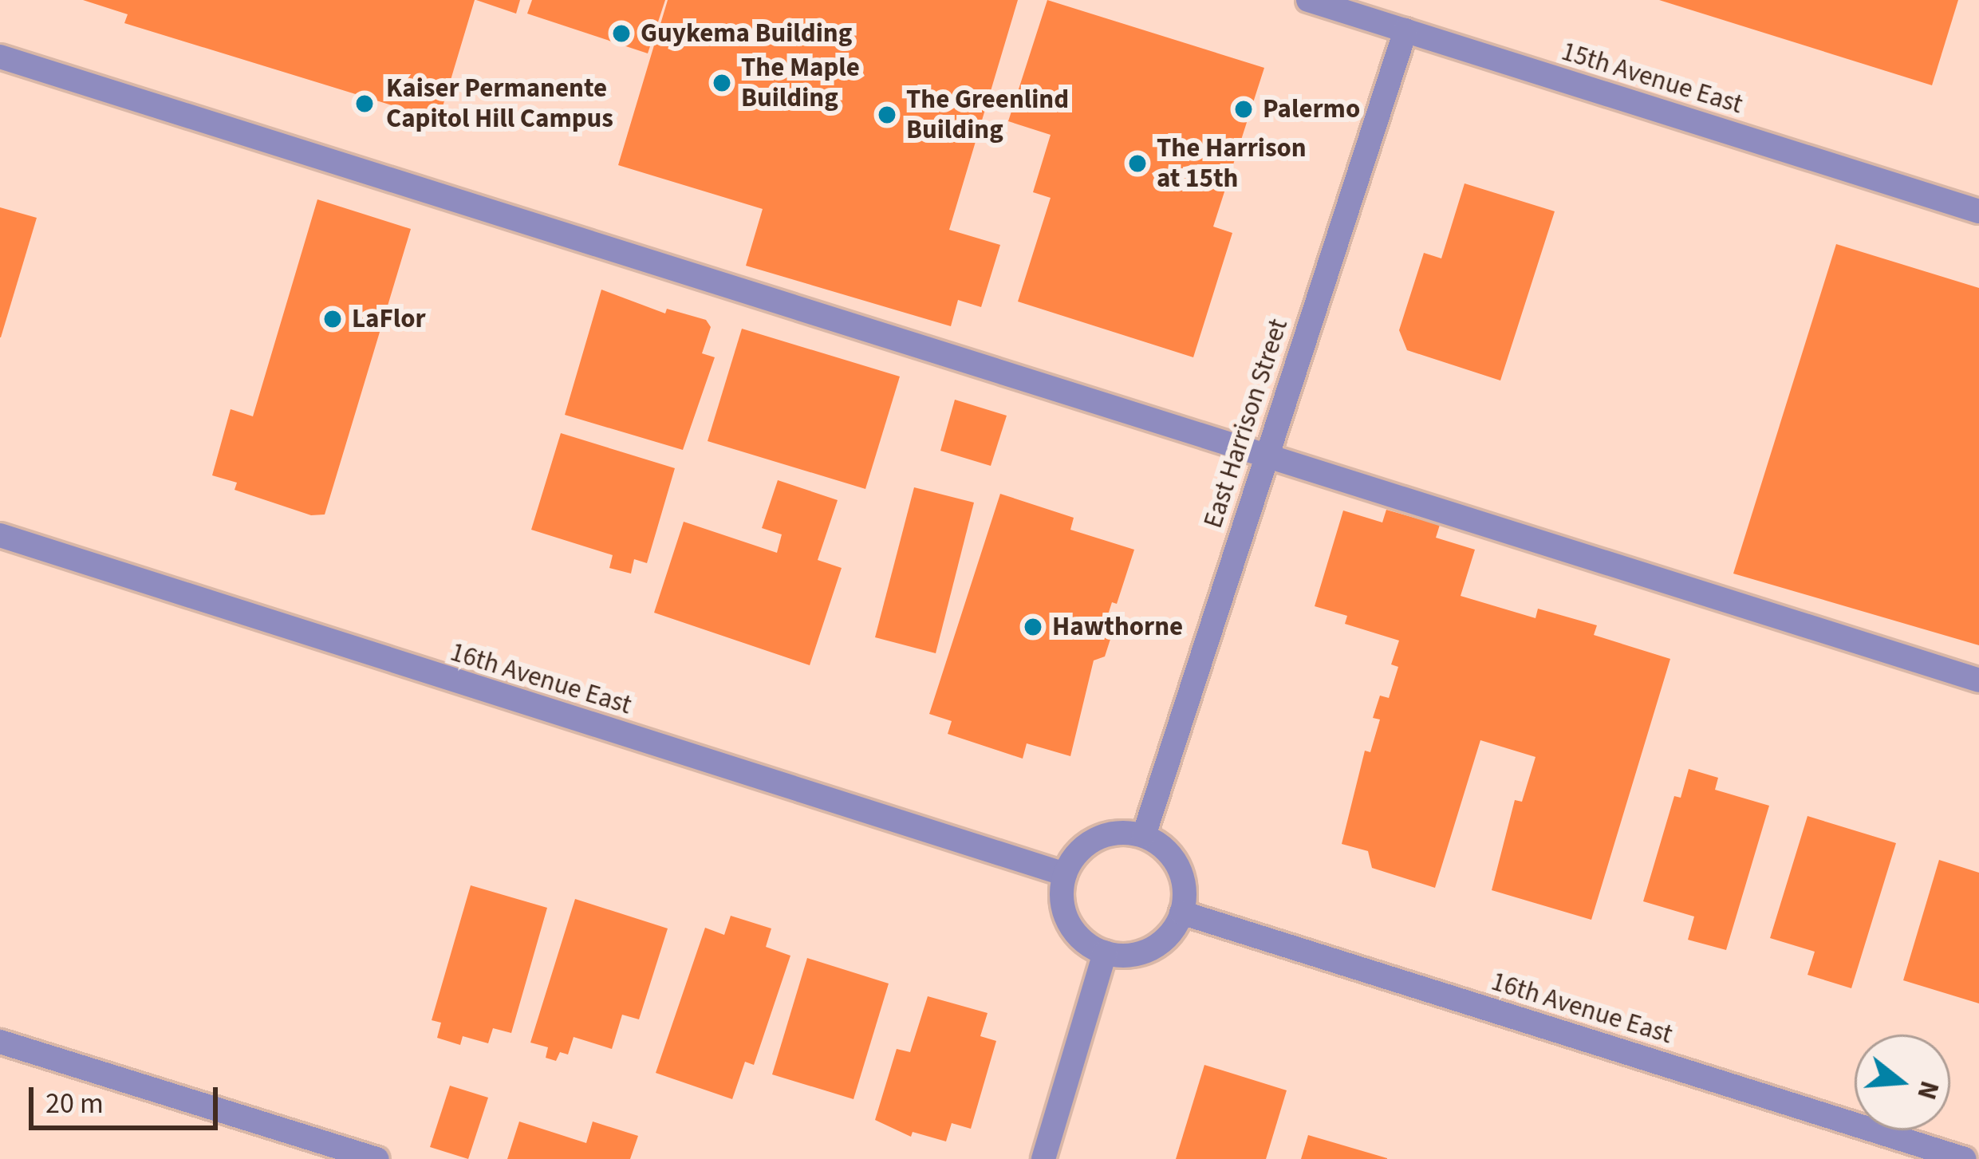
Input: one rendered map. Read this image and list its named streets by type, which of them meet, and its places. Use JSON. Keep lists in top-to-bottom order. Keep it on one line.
{"streets":{"street":["15th Avenue East","East Harrison Street","16th Avenue East"]},"crossings":[["15th Avenue East","East Harrison Street"],["East Harrison Street","16th Avenue East"]],"places":["Guykema Building","The Maple Building","Kaiser Permanente Capitol Hill Campus","Palermo","The Greenlind Building","The Harrison at 15th","LaFlor","Hawthorne"],"scale_bar":"20 m","north":"right"}
